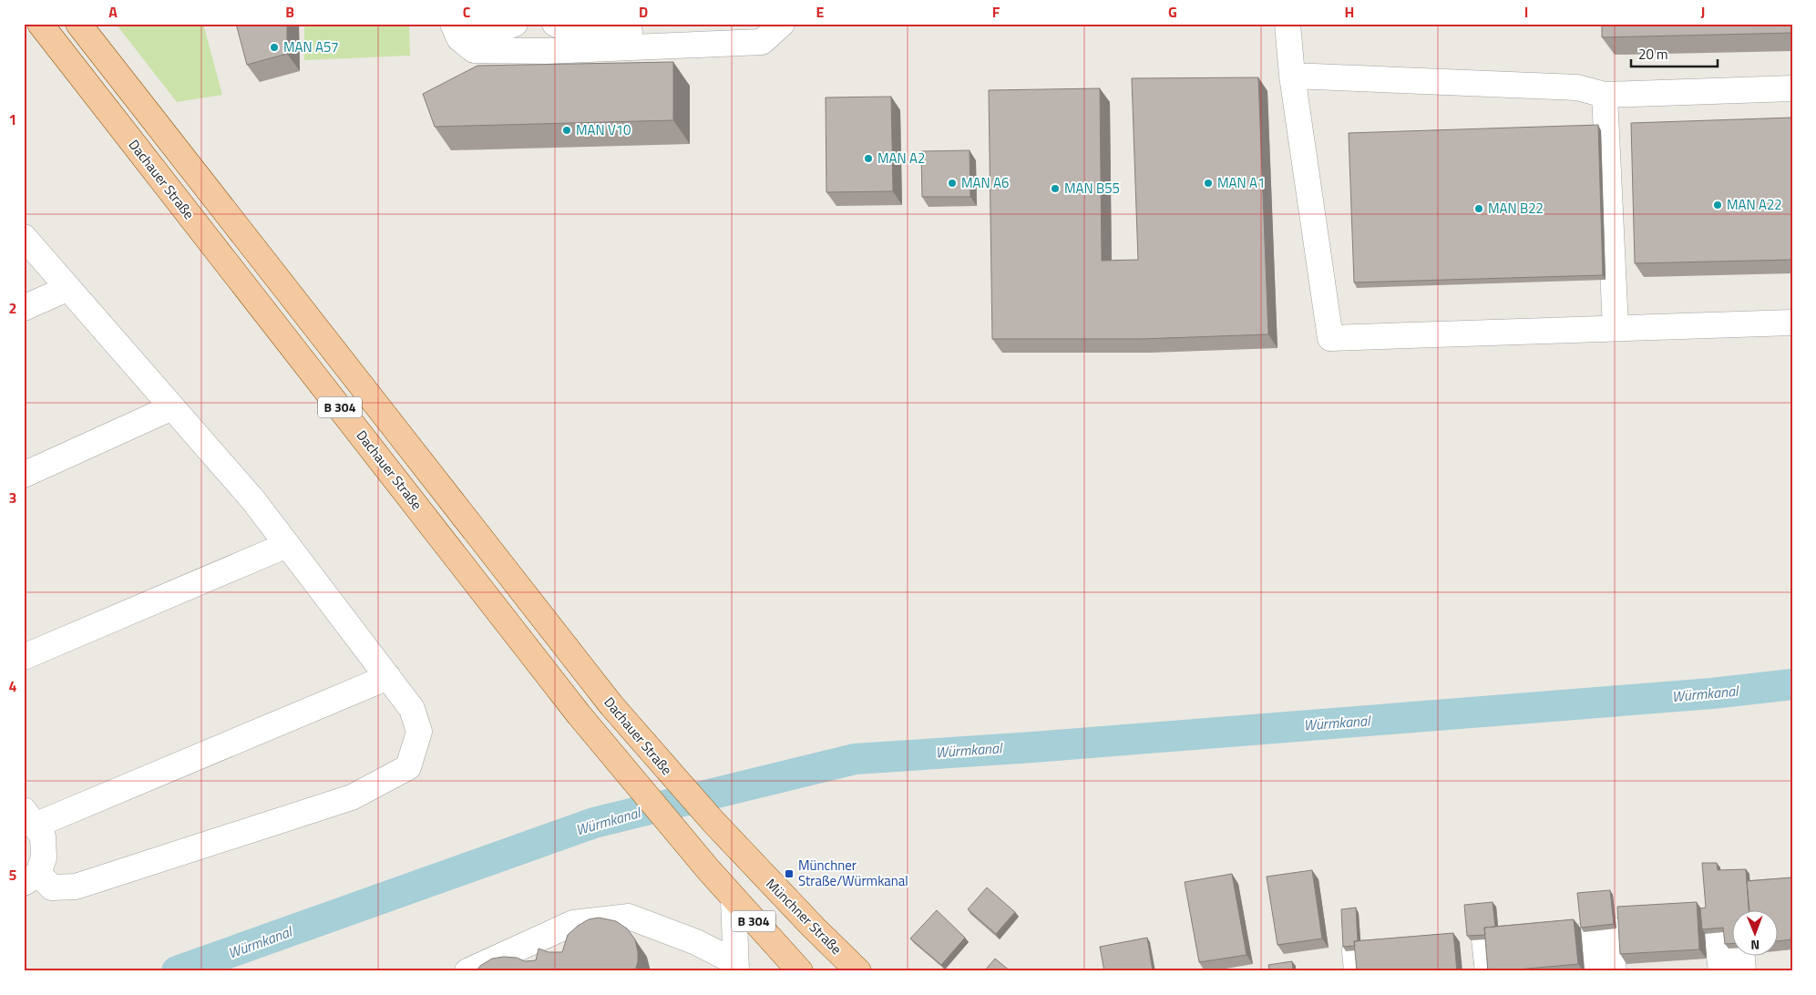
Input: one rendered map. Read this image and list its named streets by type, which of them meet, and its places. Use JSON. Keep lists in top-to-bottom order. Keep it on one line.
{"streets":{"main road":["Dachauer Straße","B 304","Münchner Straße"]},"crossings":[["Dachauer Straße","B 304"],["Dachauer Straße","Münchner Straße"]],"water":["Würmkanal"],"places":{"other":["MAN A57","MAN V10","MAN A2","MAN A6","MAN A1","MAN B55","MAN A22","MAN B22"],"transit":["Münchner Straße/Würmkanal"]},"scale_bar":"20 m","north":"bottom","grid":{"columns":["A","B","C","D","E","F","G","H","I","J"],"rows":["1","2","3","4","5"]}}
